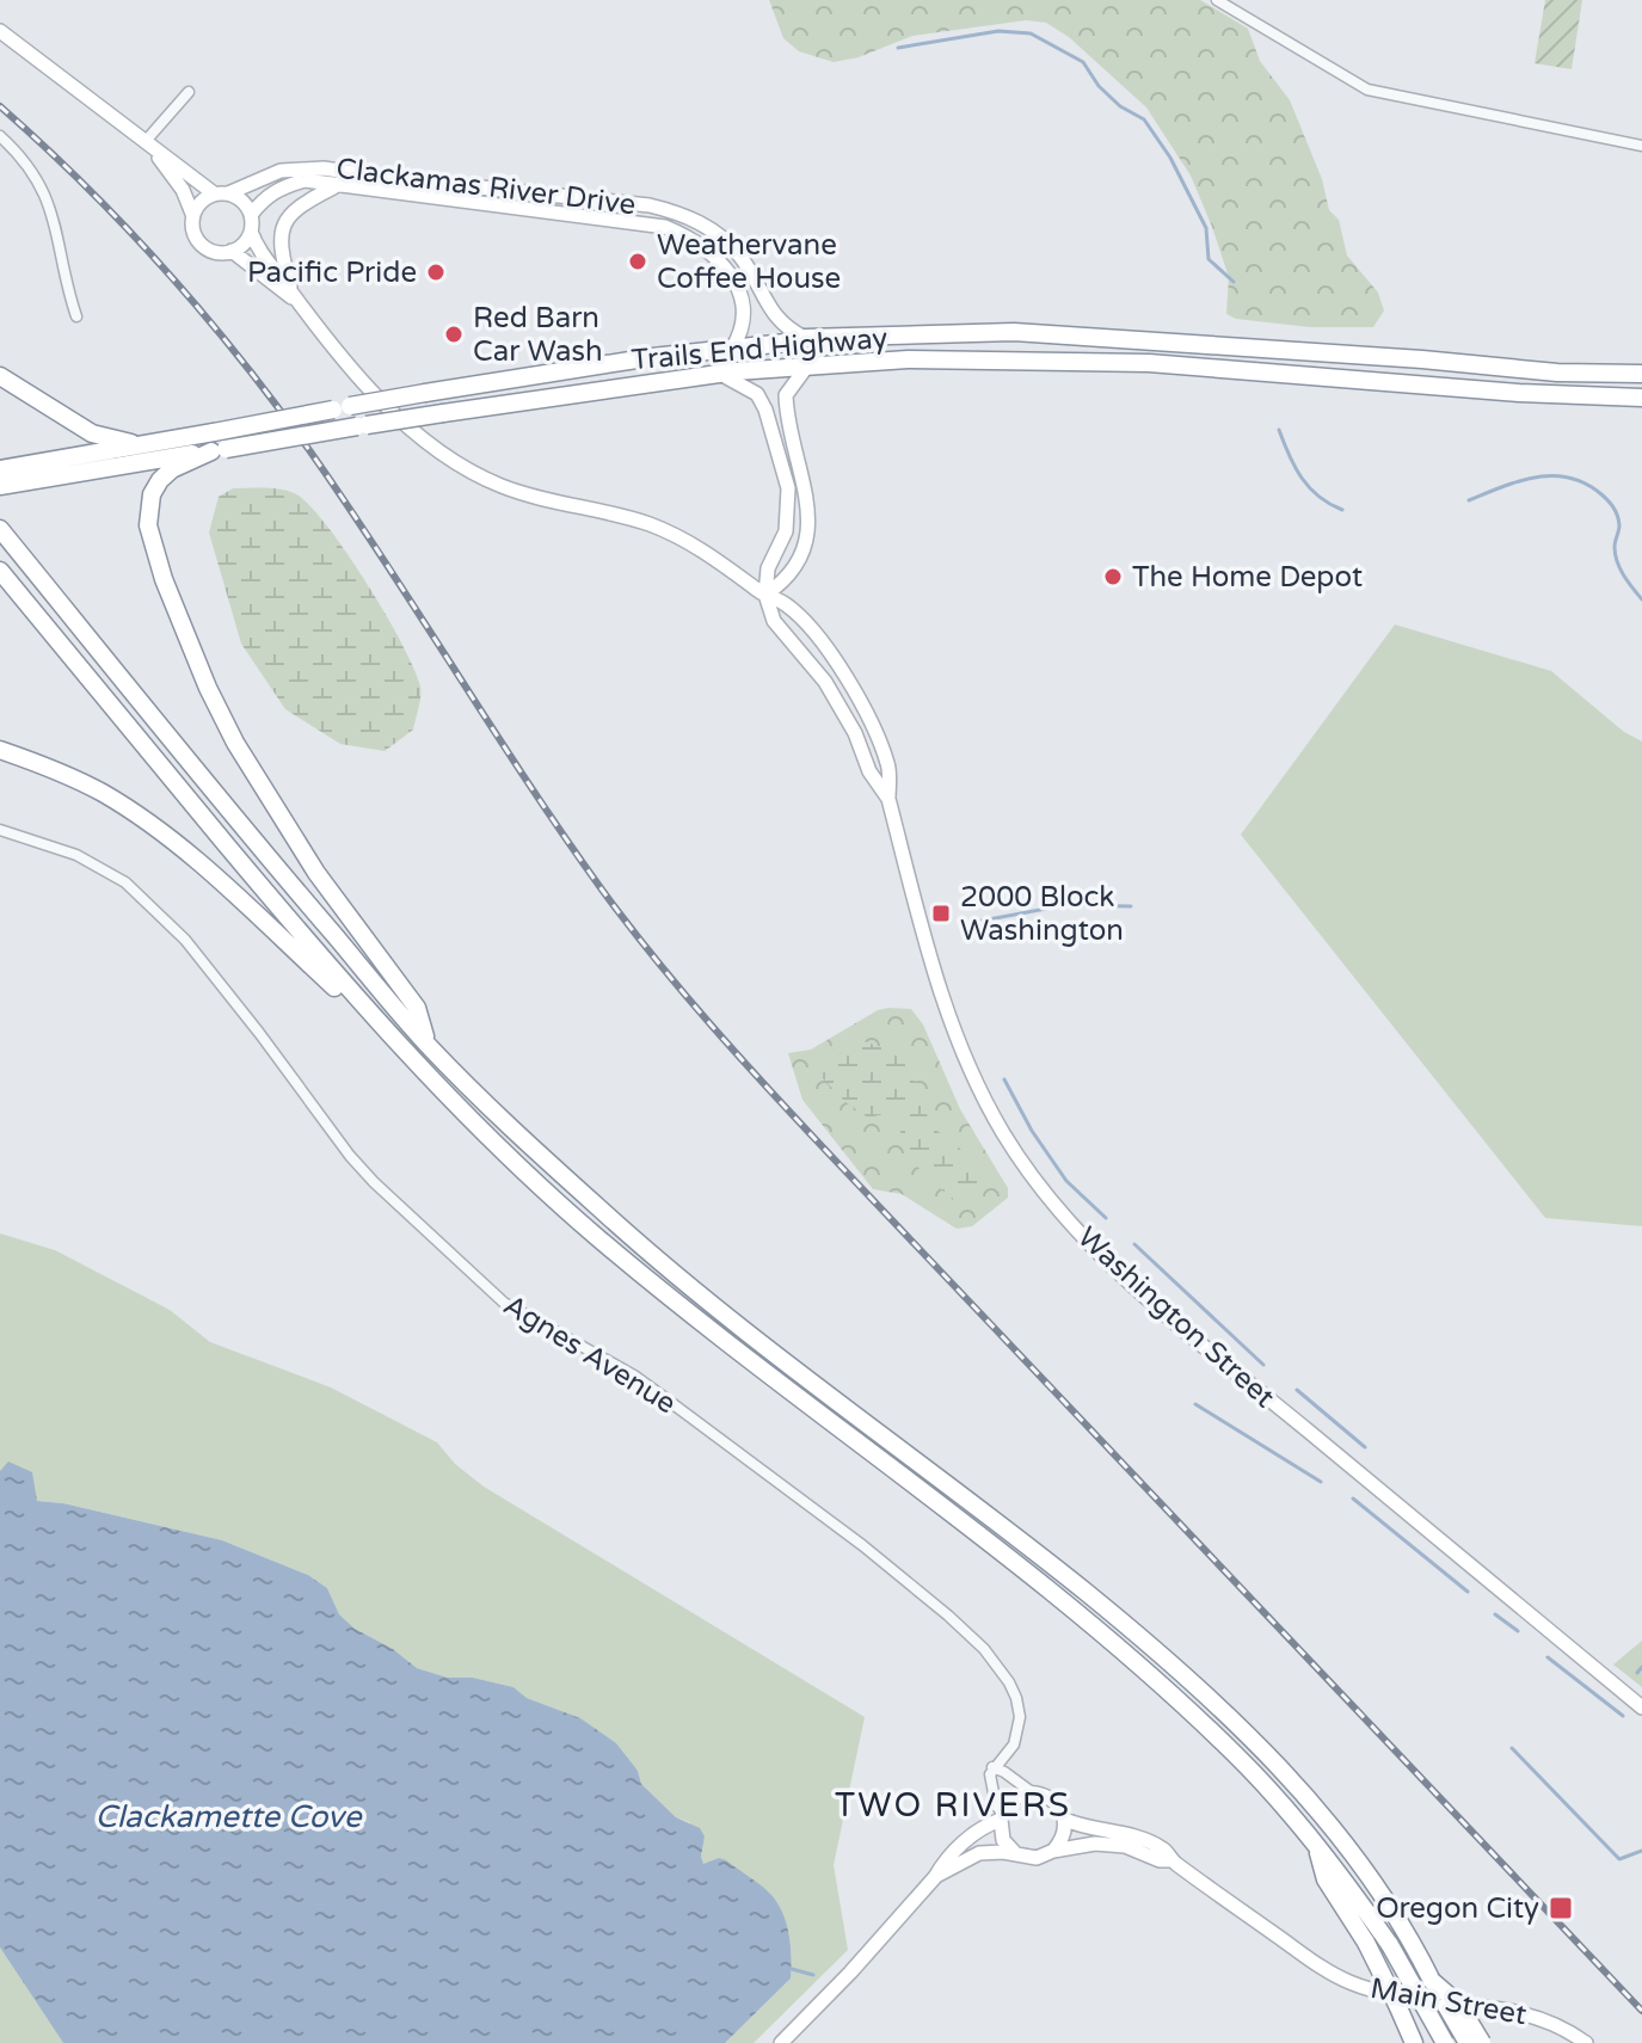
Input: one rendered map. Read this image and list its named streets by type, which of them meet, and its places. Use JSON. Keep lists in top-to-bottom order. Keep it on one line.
{"streets":{"highway":["Trails End Highway"],"main road":["Clackamas River Drive","Washington Street","Main Street"],"street":["Agnes Avenue"]},"crossings":[["Clackamas River Drive","Trails End Highway"],["Clackamas River Drive","Washington Street"]],"districts":["TWO RIVERS"],"water":["Clackamette Cove"],"places":{"other":["Weathervane Coffee House","Pacific Pride","Red Barn Car Wash","The Home Depot"],"transit":["2000 Block Washington","Oregon City"]}}
